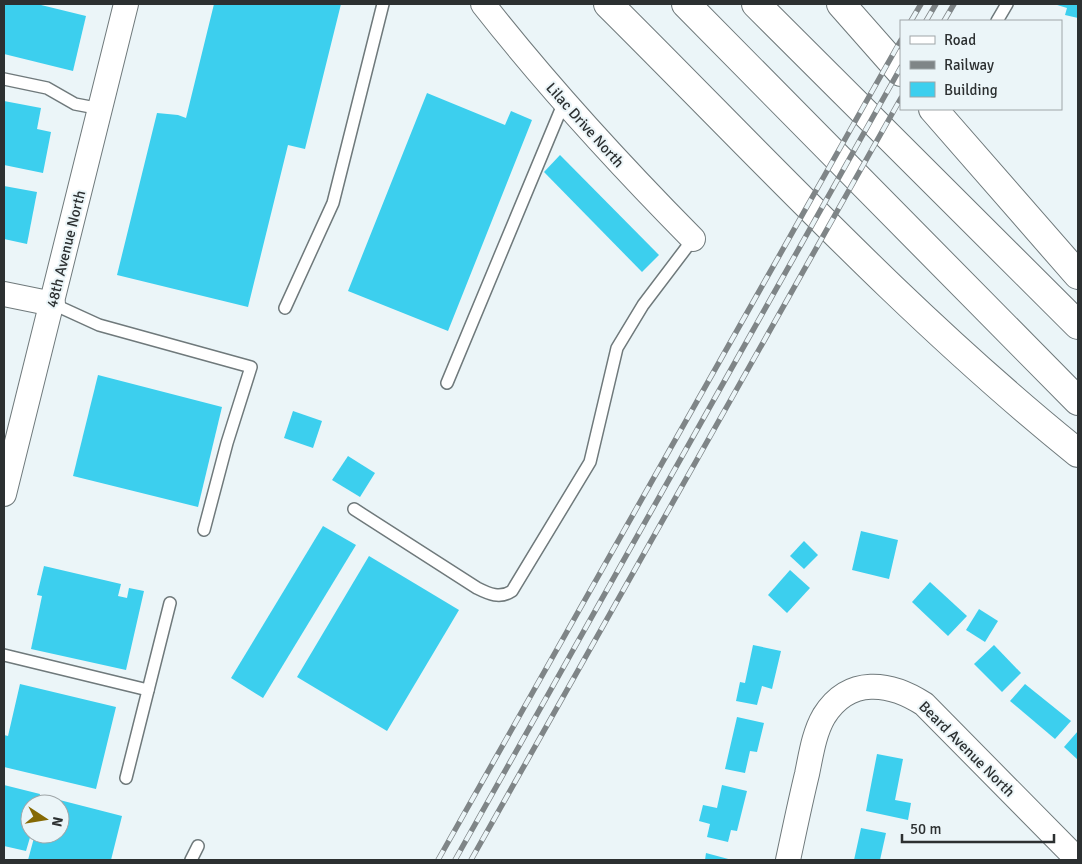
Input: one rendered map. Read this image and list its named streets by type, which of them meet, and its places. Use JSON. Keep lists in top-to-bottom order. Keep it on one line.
{"streets":{"street":["Lilac Drive North","48th Avenue North","Beard Avenue North"]},"legend":["Road","Railway","Building"],"scale_bar":"50 m","north":"right"}
